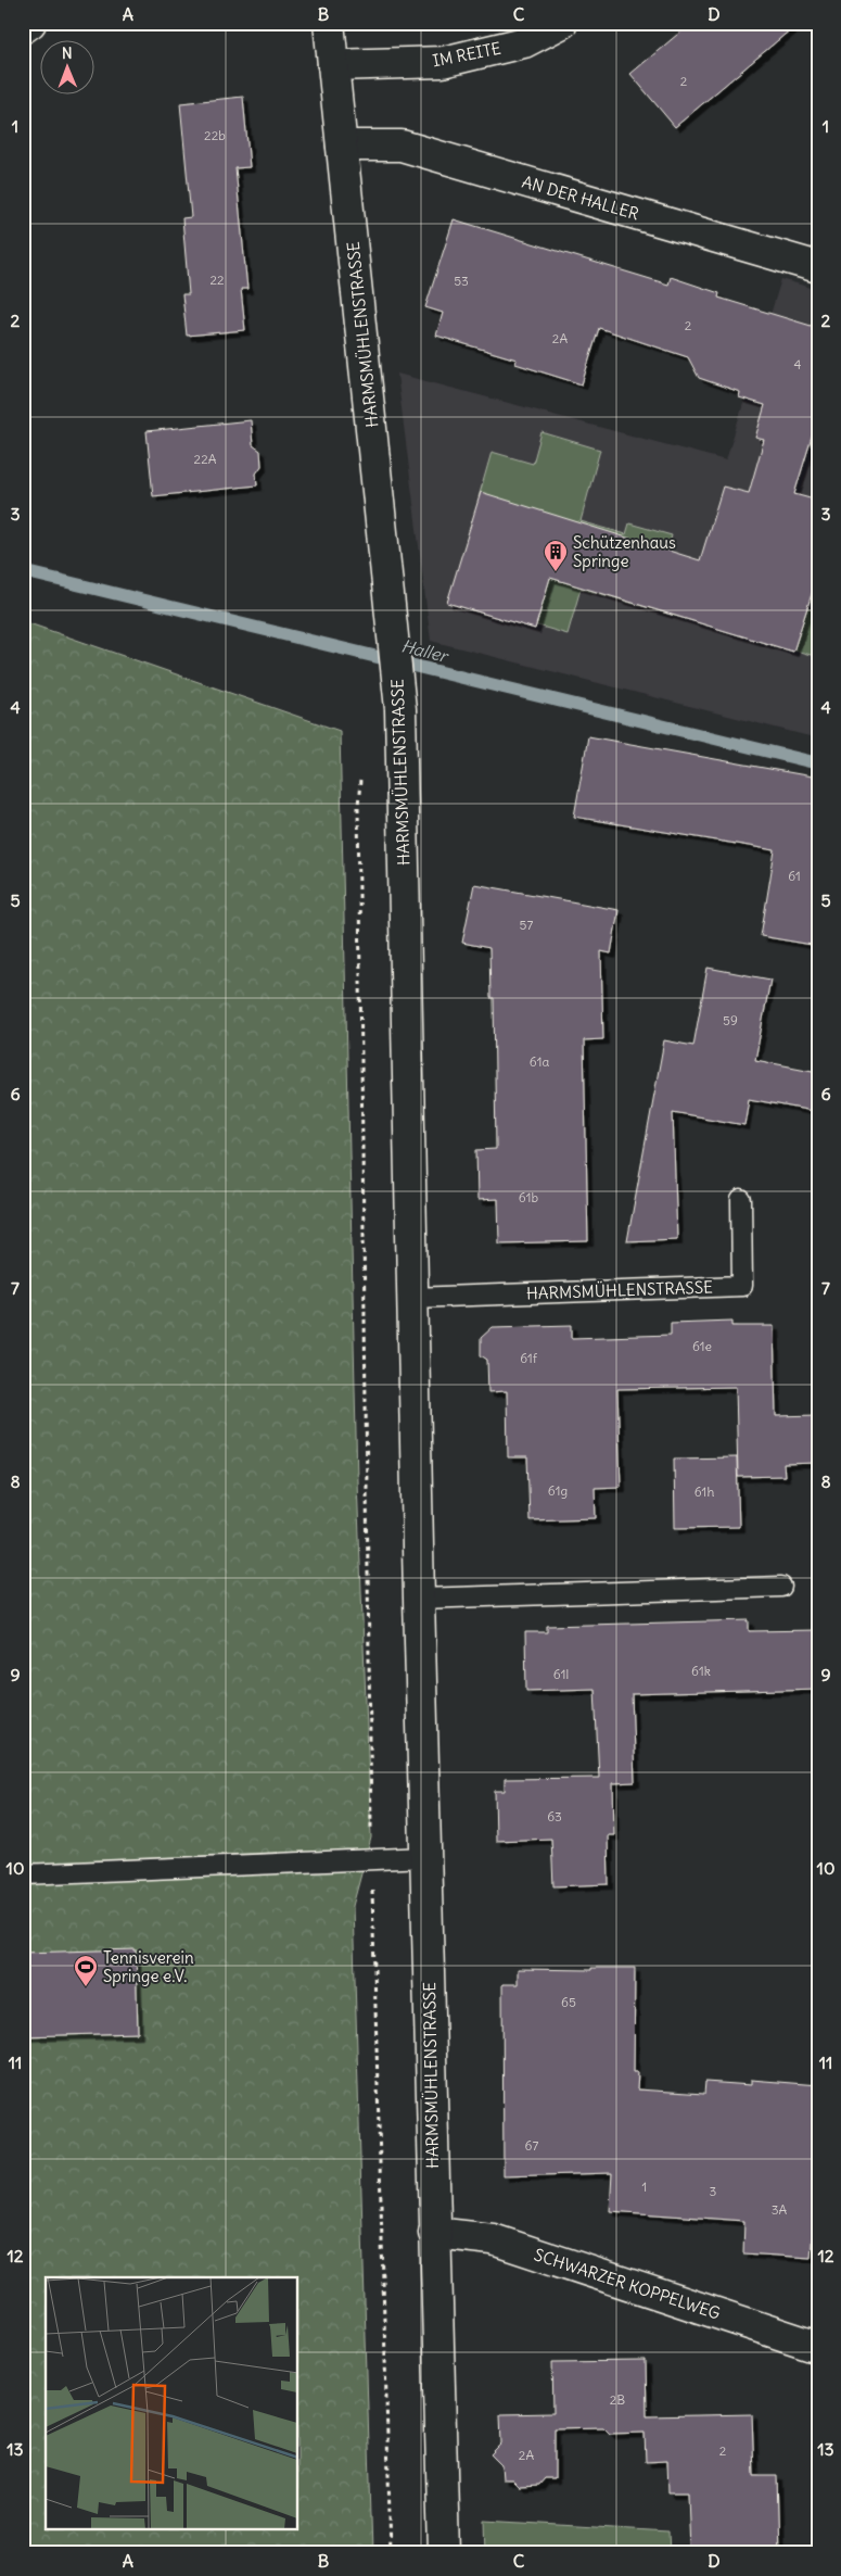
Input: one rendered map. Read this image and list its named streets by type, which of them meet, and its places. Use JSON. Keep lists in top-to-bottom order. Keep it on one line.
{"streets":{"main road":["IM REITE","AN DER HALLER","HARMSMÜHLENSTRASSE","SCHWARZER KOPPELWEG"]},"crossings":[["IM REITE","HARMSMÜHLENSTRASSE"],["AN DER HALLER","HARMSMÜHLENSTRASSE"],["HARMSMÜHLENSTRASSE","SCHWARZER KOPPELWEG"]],"water":["Haller"],"places":{"building":["Schützenhaus Springe"],"sports":["Tennisverein Springe e.V."]},"house_numbers":["2","22b","22","53","2","2A","4","22A","61","57","59","61a","61b","61e","61f","61g","61h","61k","61l","63","65","67","1","3","3A","2B","2","2A"],"north":"top","grid":{"columns":["A","B","C","D"],"rows":["1","2","3","4","5","6","7","8","9","10","11","12","13"]}}
